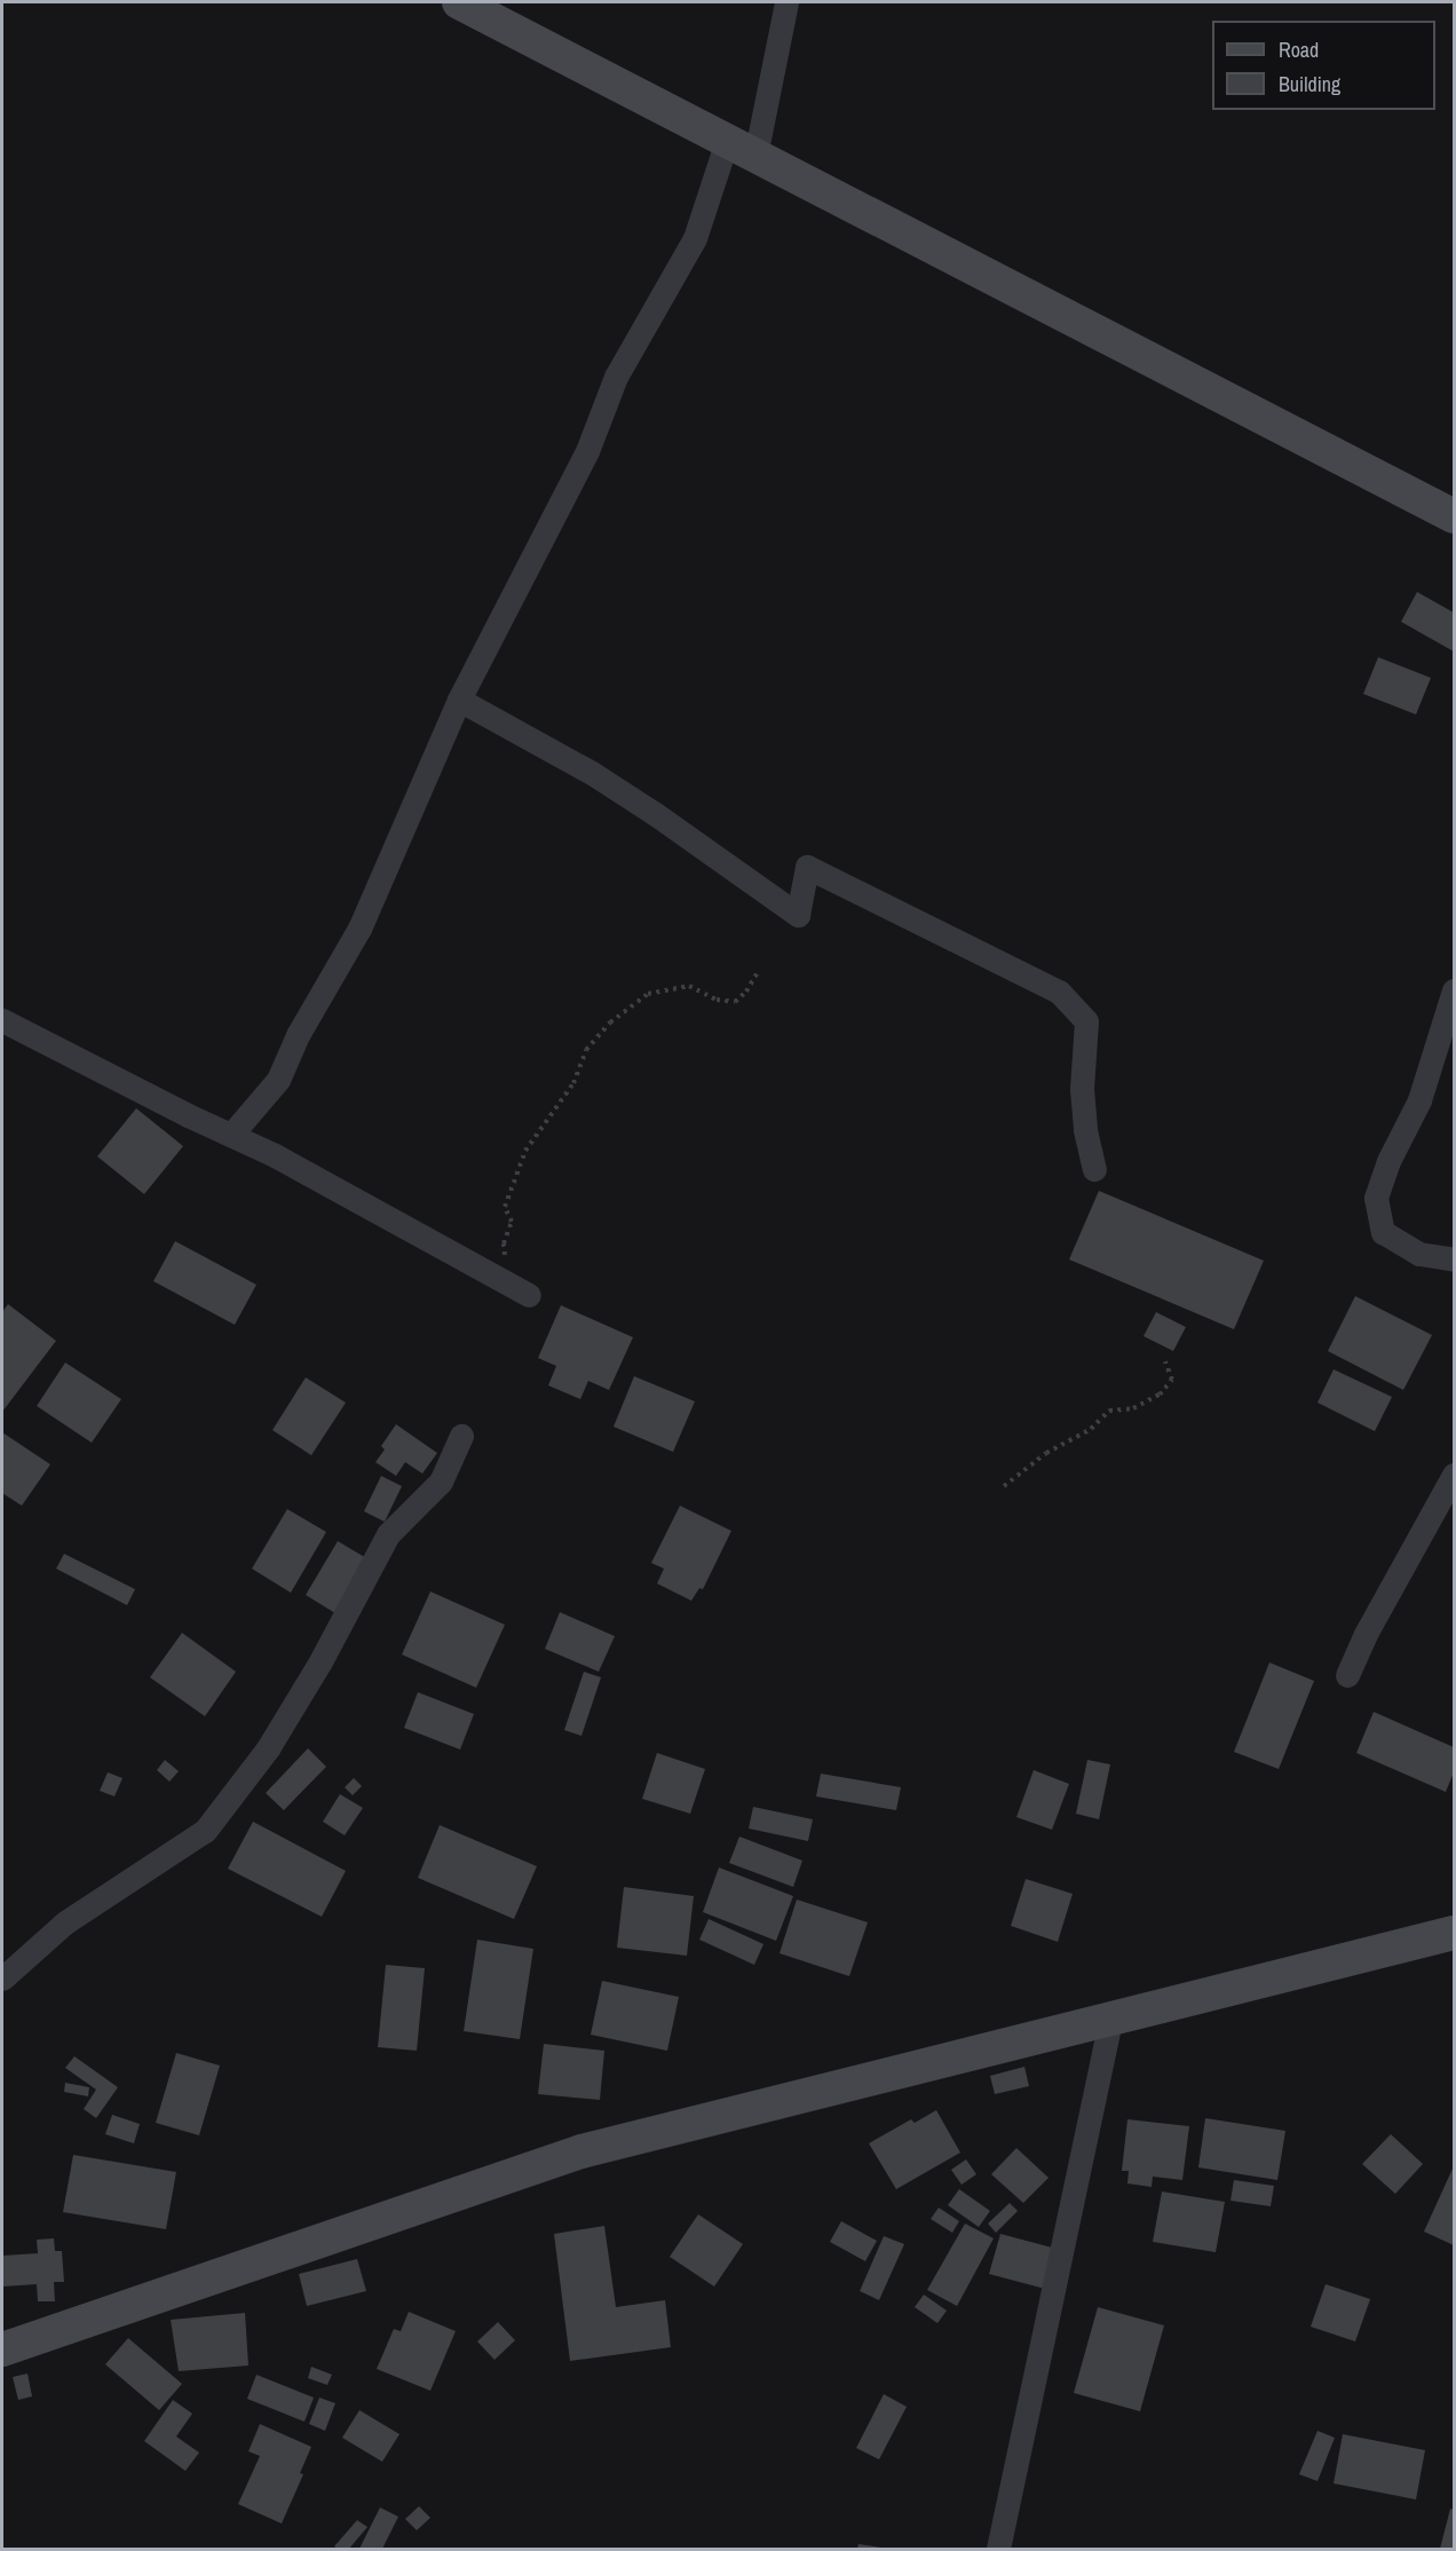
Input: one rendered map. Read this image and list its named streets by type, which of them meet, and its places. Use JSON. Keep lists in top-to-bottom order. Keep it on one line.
{"legend":["Road","Building"]}
